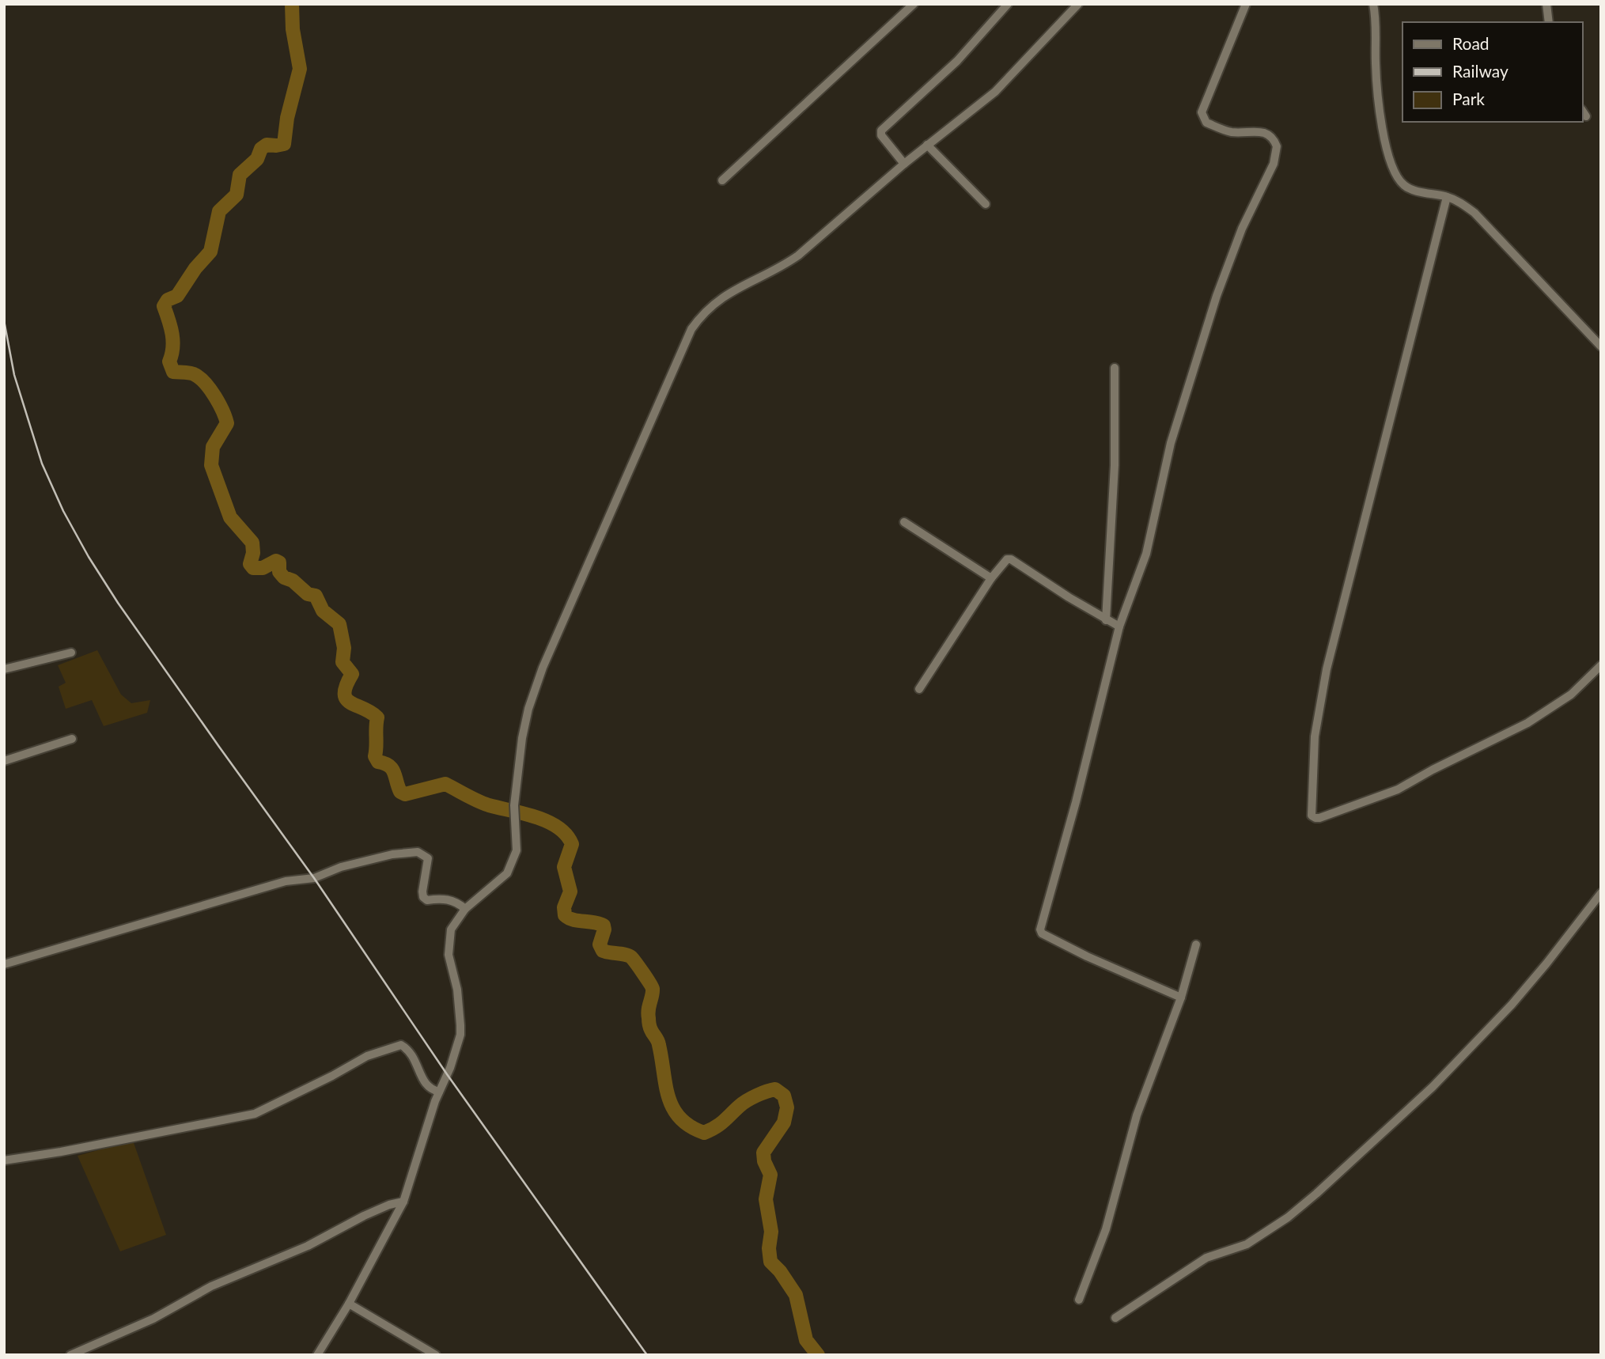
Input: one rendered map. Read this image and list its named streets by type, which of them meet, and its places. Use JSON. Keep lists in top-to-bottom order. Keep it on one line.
{"legend":["Road","Railway","Park"]}
